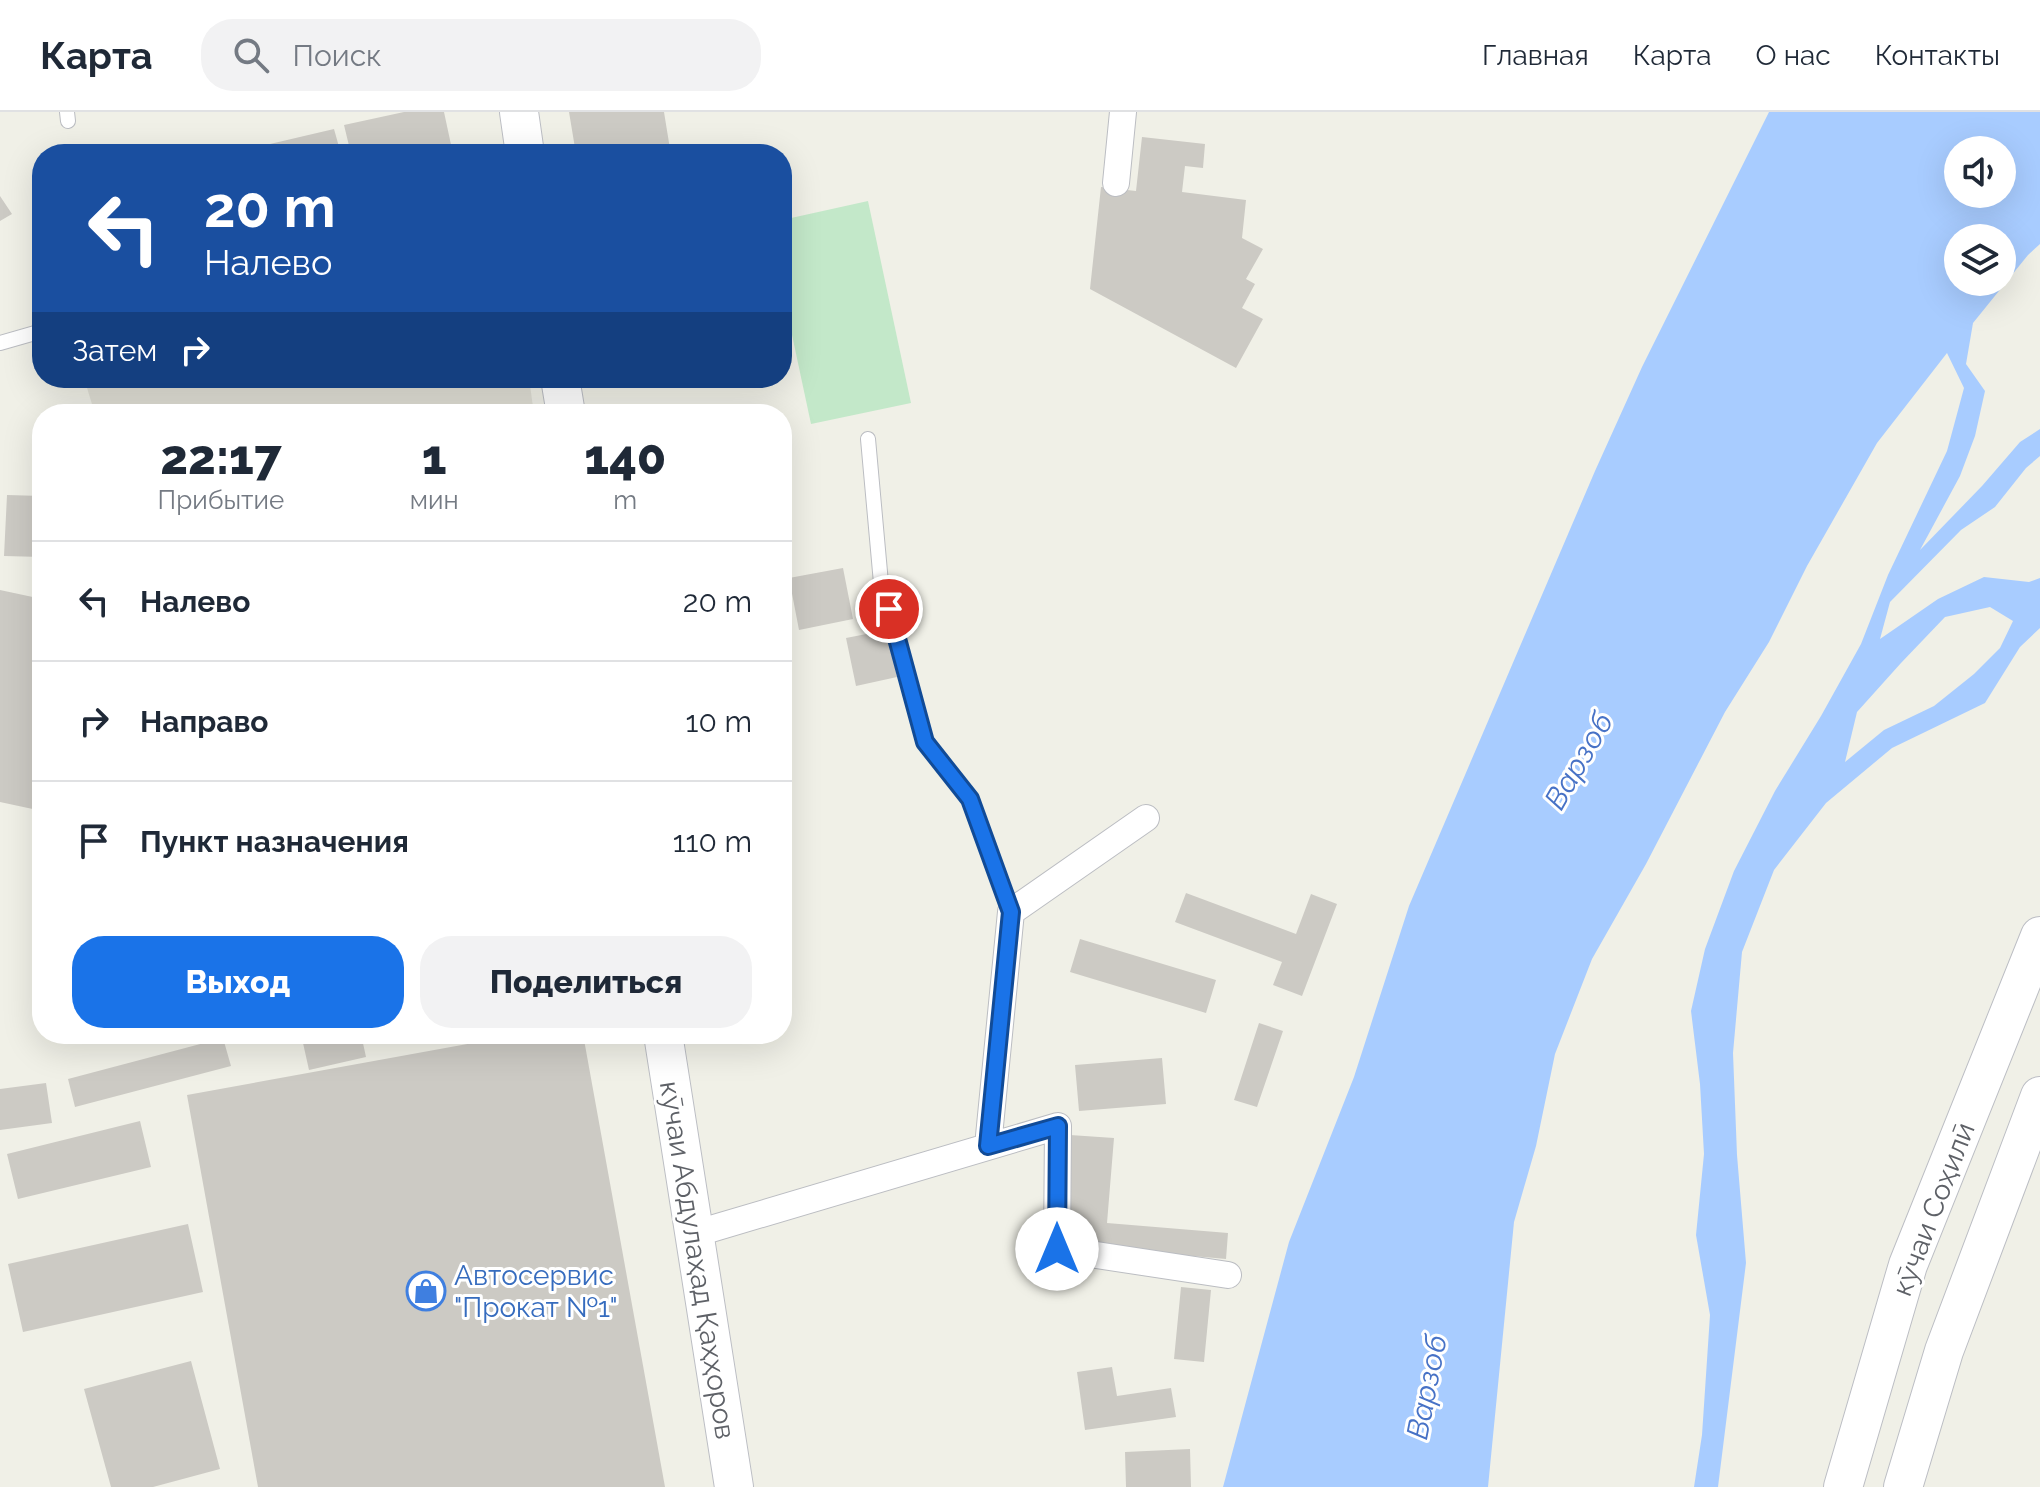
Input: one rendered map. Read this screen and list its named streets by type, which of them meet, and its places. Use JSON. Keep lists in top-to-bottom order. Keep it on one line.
{"streets":{"main road":["кӯчаи Соҳилӣ","кӯчаи Абдулаҳад Қаҳҳоров"]},"water":["Варзоб"],"places":{"shop":["Автосервис \"Прокат №1\""]},"page":{"header":"Карта","search":"Поиск","nav":["Главная","Карта","О нас","Контакты"],"turn":["20 m","Налево"],"then":"Затем","eta":["22:17","Прибытие","1","мин","140","m"],"list":[{"name":"Налево","value":"20 m"},{"name":"Направо","value":"10 m"},{"name":"Пункт назначения","value":"110 m"}],"buttons":["Выход","Поделиться"]}}
